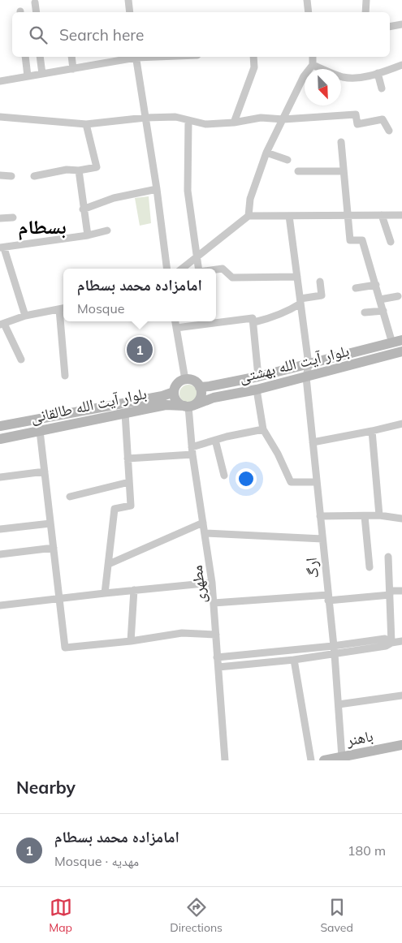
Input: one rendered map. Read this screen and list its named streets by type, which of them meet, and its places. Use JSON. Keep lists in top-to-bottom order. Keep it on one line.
{"streets":{"street":["بلوار آیت الله بهشتی","بلوار آیت الله طالقانی","ارگ","مطهری","باهنر"]},"crossings":[["بلوار آیت الله بهشتی","بلوار آیت الله طالقانی"],["بلوار آیت الله بهشتی","ارگ"],["بلوار آیت الله بهشتی","مطهری"],["بلوار آیت الله طالقانی","مطهری"],["ارگ","باهنر"]],"districts":["بسطام"],"north":"bottom right","page":{"search":"Search here","popup":["امامزاده محمد بسطام","Mosque"],"pins":"1","heading":"Nearby","list":[{"mark":"1","name":"امامزاده محمد بسطام","note":"Mosque · مهدیه","value":"180 m"}],"nav":["Map","Directions","Saved"]}}
